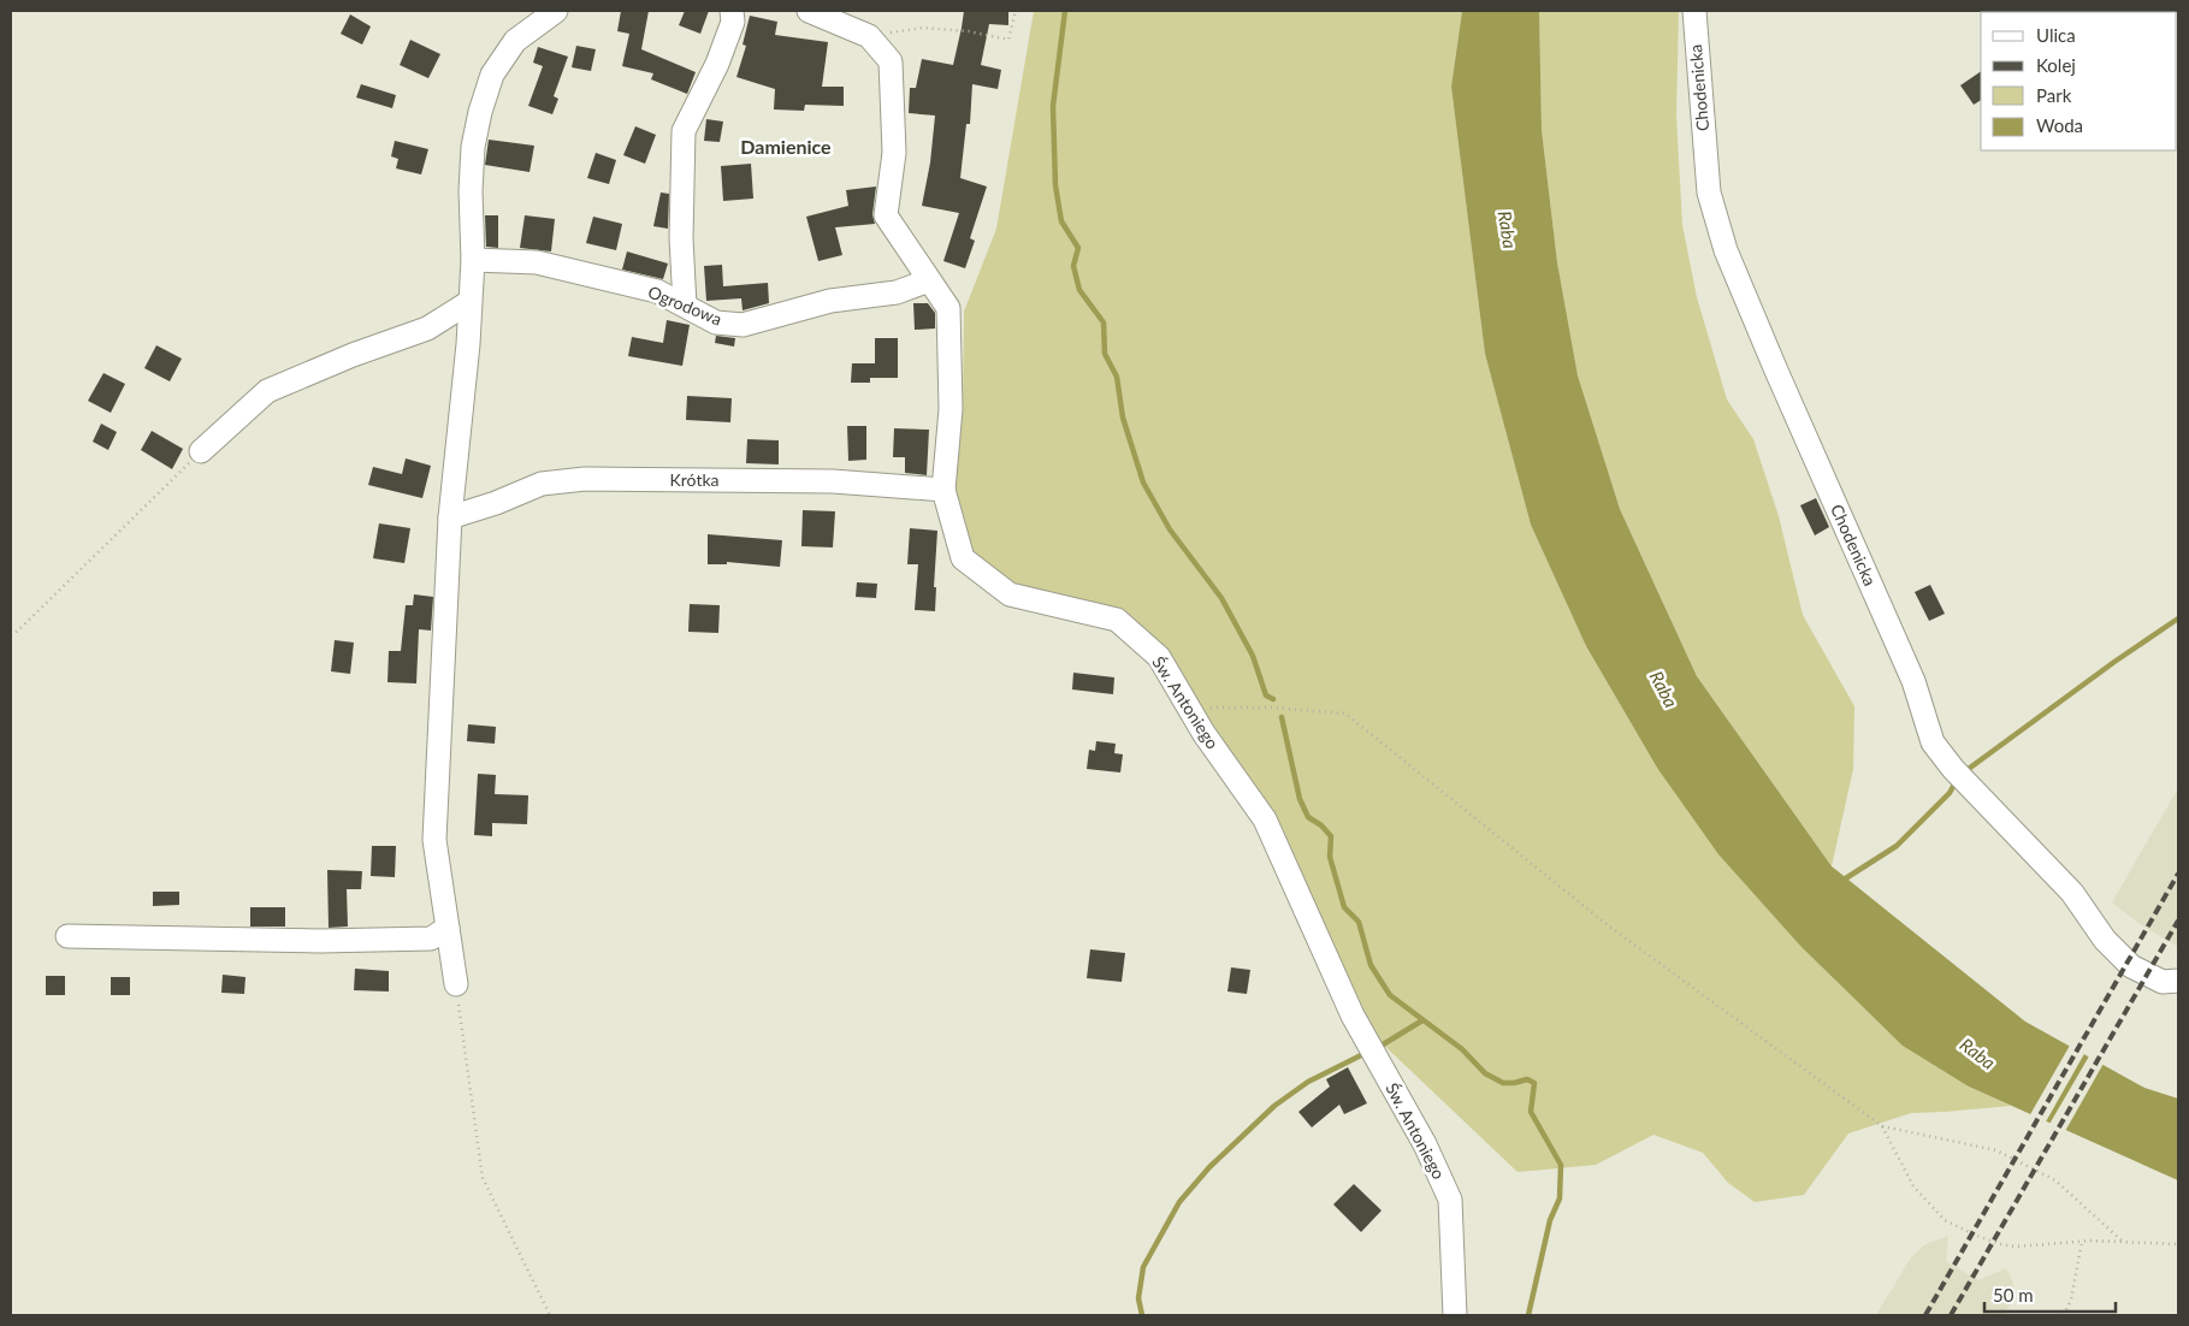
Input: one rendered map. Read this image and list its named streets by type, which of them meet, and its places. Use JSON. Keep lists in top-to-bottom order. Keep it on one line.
{"streets":{"street":["Chodenicka","Ogrodowa","Krótka","Św. Antoniego"]},"crossings":[["Ogrodowa","Św. Antoniego"],["Krótka","Św. Antoniego"]],"districts":["Damienice"],"water":["Raba"],"legend":["Ulica","Kolej","Park","Woda"],"scale_bar":"50 m"}
